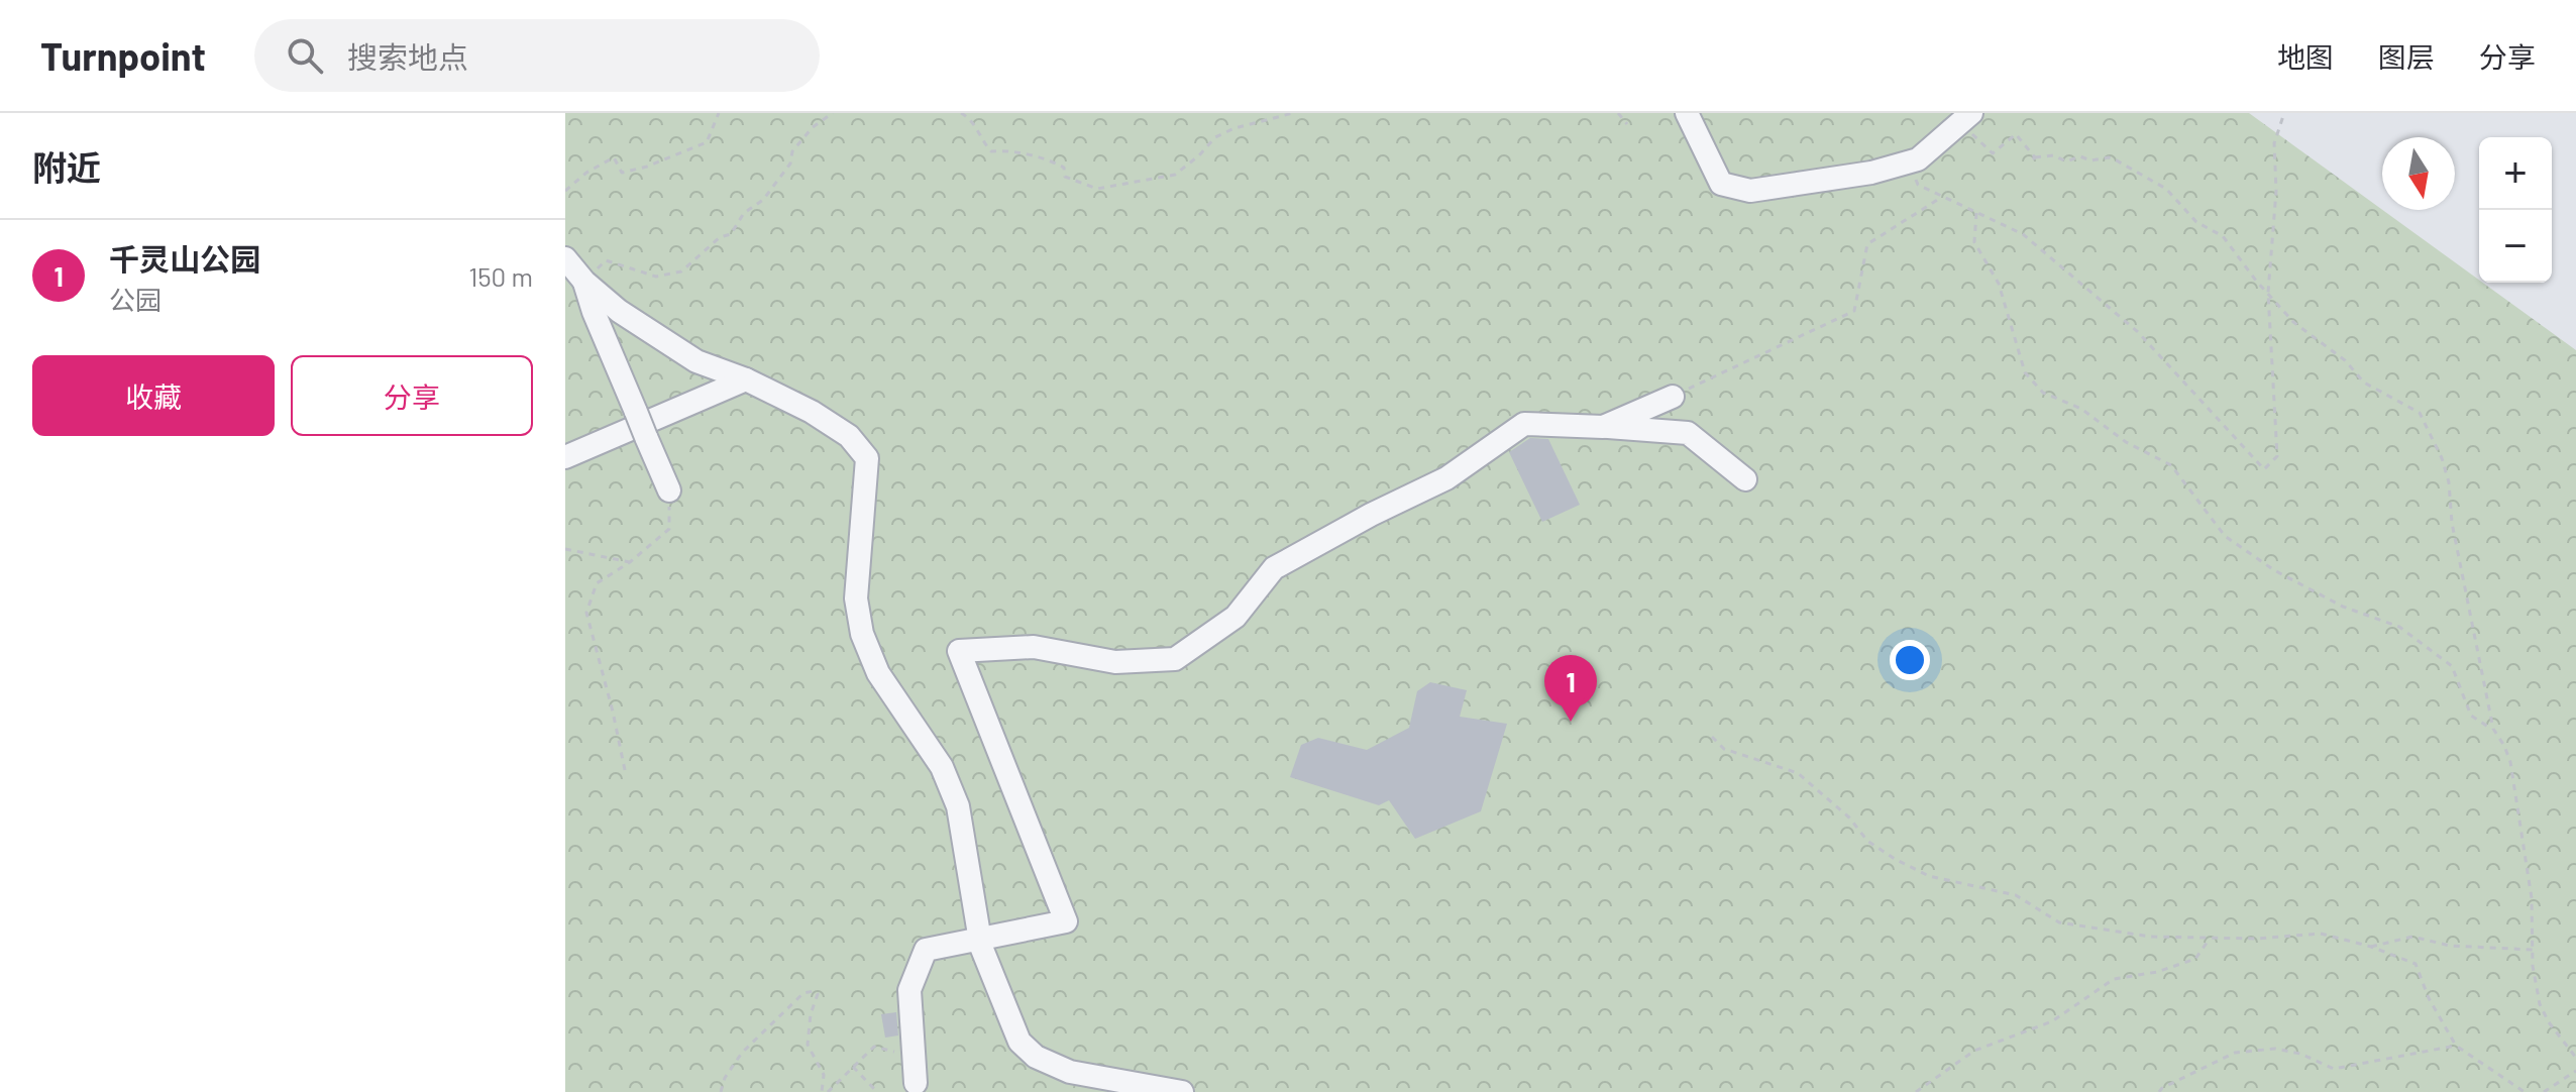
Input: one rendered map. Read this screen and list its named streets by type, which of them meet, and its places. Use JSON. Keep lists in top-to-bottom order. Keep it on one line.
{"north":"bottom","page":{"header":"Turnpoint","search":"搜索地点","nav":["地图","图层","分享"],"heading":"附近","map_buttons":["+","−"],"list":[{"mark":"1","name":"千灵山公园","note":"公园","value":"150 m"}],"buttons":["收藏","分享"],"pins":"1"}}
